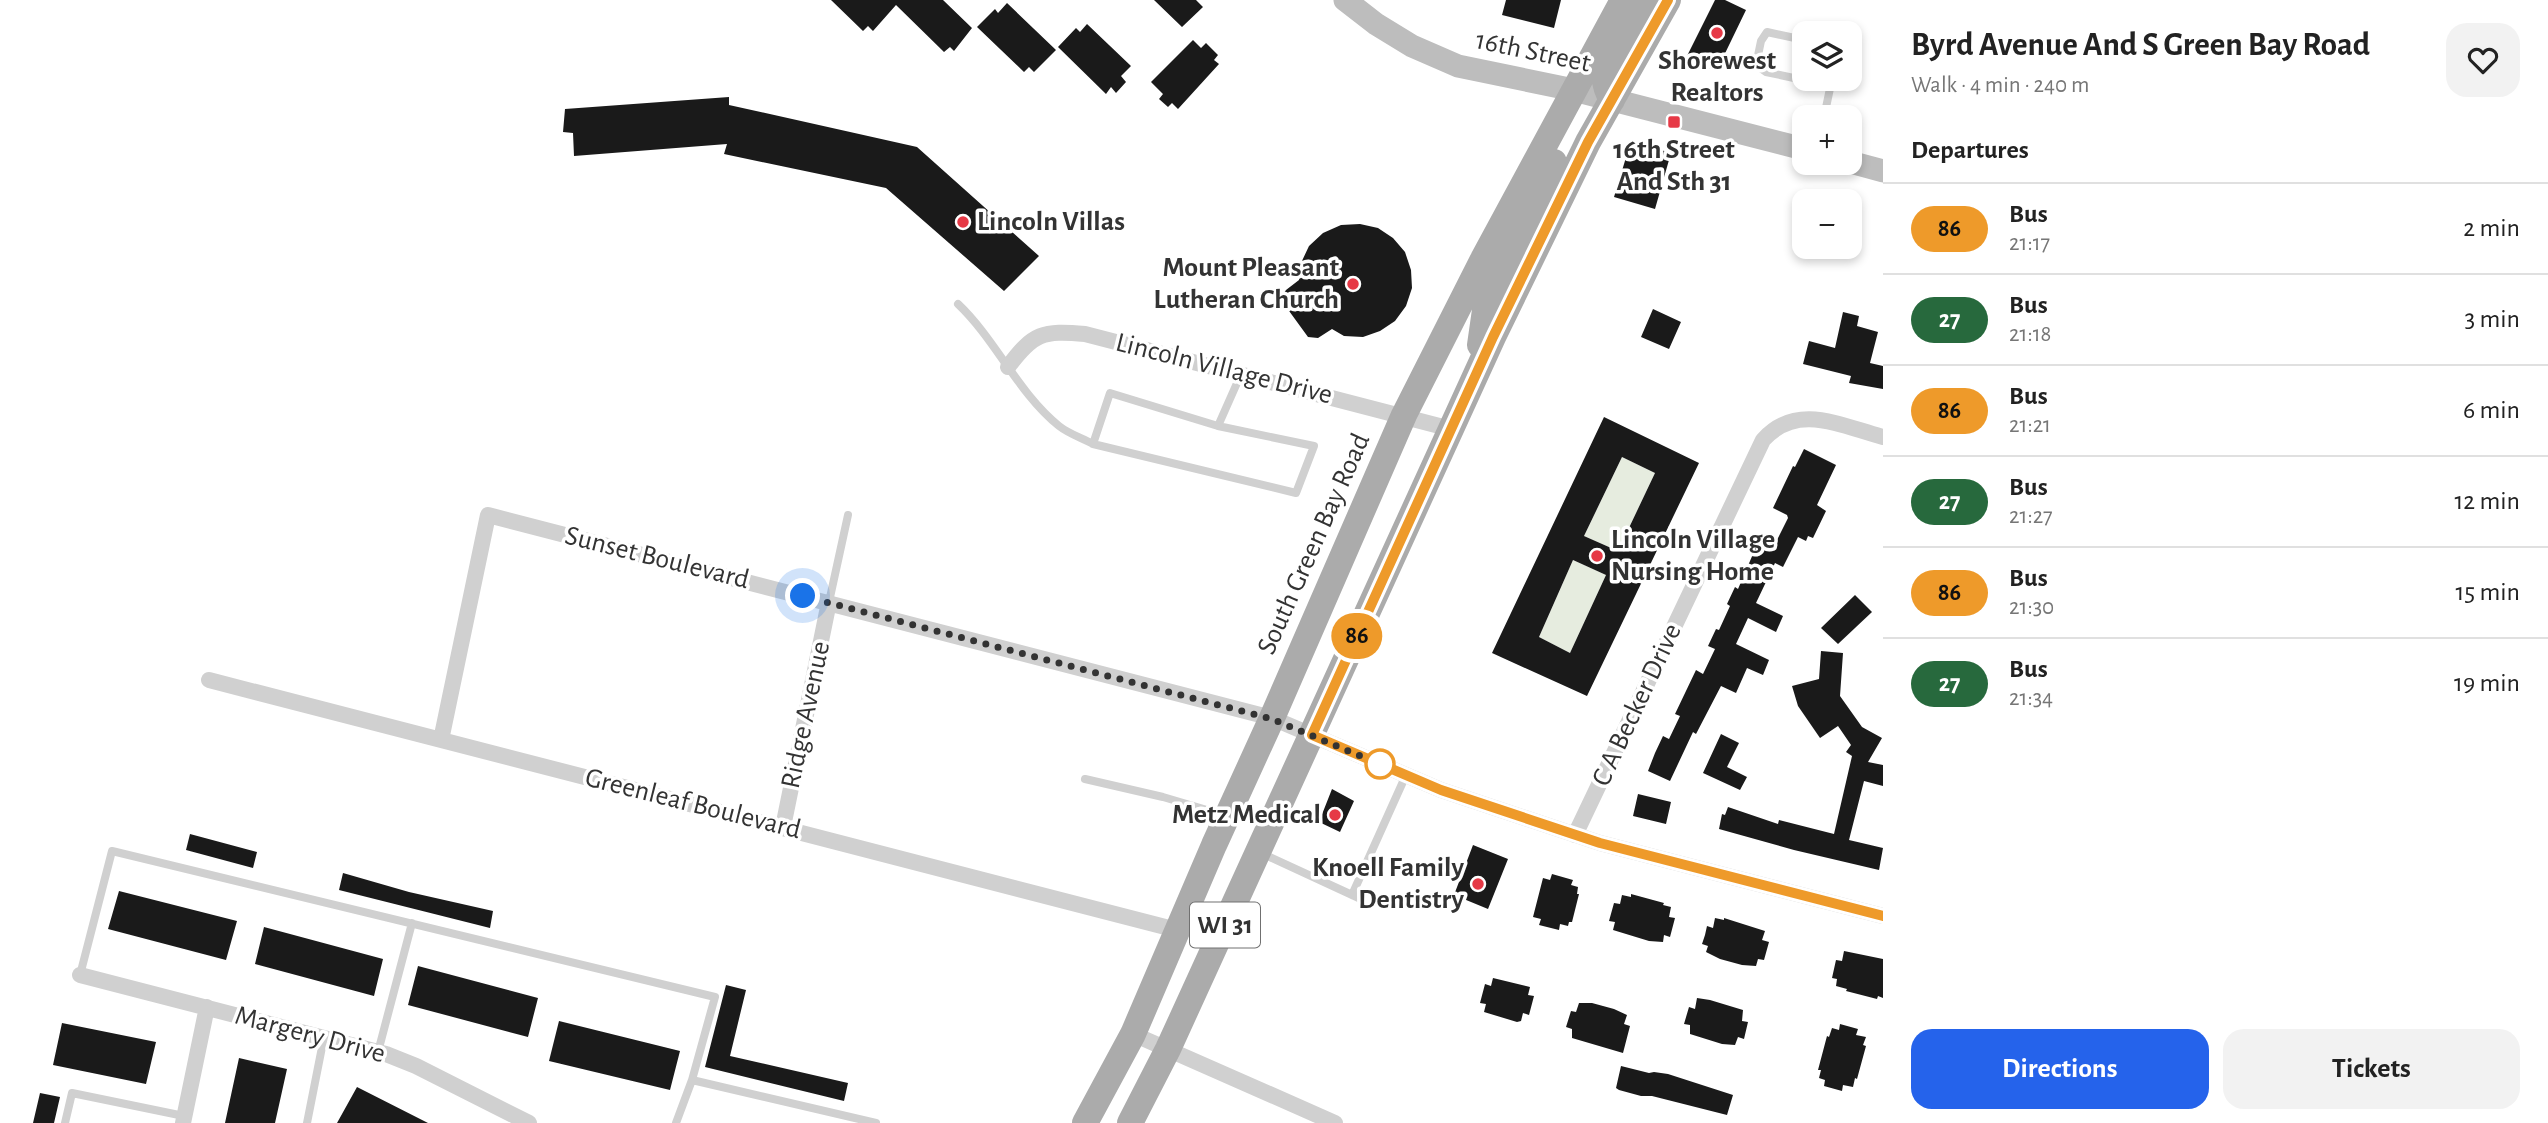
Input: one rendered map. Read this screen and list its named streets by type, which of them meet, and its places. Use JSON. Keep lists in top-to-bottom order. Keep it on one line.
{"streets":{"main road":["South Green Bay Road","WI 31"],"street":["16th Street","Lincoln Village Drive","Sunset Boulevard","C A Becker Drive","Ridge Avenue","Greenleaf Boulevard","Margery Drive"]},"crossings":[["16th Street","South Green Bay Road"],["16th Street","WI 31"],["Lincoln Village Drive","South Green Bay Road"],["Lincoln Village Drive","WI 31"],["South Green Bay Road","Sunset Boulevard"],["South Green Bay Road","Greenleaf Boulevard"],["Sunset Boulevard","C A Becker Drive"],["Sunset Boulevard","Ridge Avenue"],["Sunset Boulevard","Greenleaf Boulevard"],["Sunset Boulevard","WI 31"],["Ridge Avenue","Greenleaf Boulevard"]],"places":{"other":["Shorewest Realtors","Lincoln Villas","Mount Pleasant Lutheran Church","Lincoln Village Nursing Home","Metz Medical","Knoell Family Dentistry"],"transit":["16th Street And Sth 31"]},"lines":["bus line 86"],"page":{"on_map":"86","heading":[["Byrd Avenue And S Green Bay Road","Walk · 4 min · 240 m"],"Departures"],"map_buttons":["+","−"],"list":[{"mark":"86","name":"Bus","note":"21:17","value":"2 min"},{"mark":"27","name":"Bus","note":"21:18","value":"3 min"},{"mark":"86","name":"Bus","note":"21:21","value":"6 min"},{"mark":"27","name":"Bus","note":"21:27","value":"12 min"},{"mark":"86","name":"Bus","note":"21:30","value":"15 min"},{"mark":"27","name":"Bus","note":"21:34","value":"19 min"}],"buttons":["Directions","Tickets"]}}
